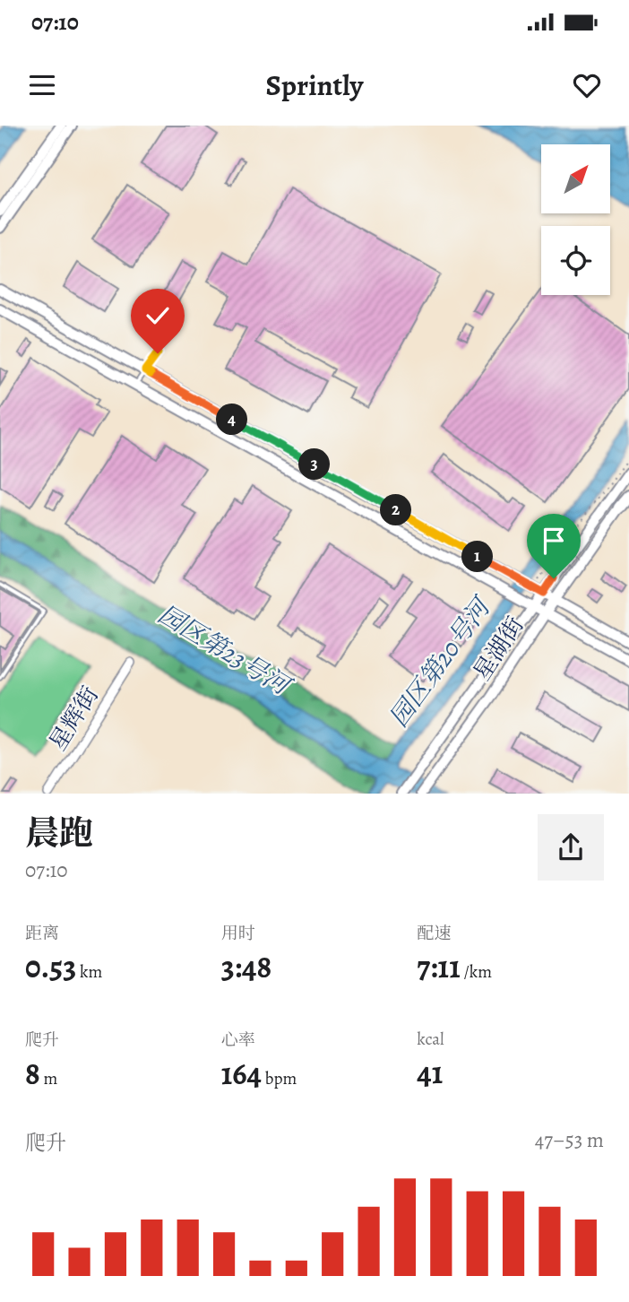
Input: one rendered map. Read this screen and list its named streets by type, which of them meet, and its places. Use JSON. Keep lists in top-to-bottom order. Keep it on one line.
{"streets":{"main road":["星湖街"],"street":["星辉街"]},"water":["园区第23号河","园区第20号河"],"north":"top right","page":{"status":"07:10","header":"Sprintly","pins":["4","3","2","1"],"heading":["晨跑","07:10"],"stats":[["距离","0.53 km"],["用时","3:48"],["配速","7:11 /km"],["爬升","8 m"],["心率","164 bpm"],["kcal","41"]],"chart":["爬升","47–53 m"]}}
